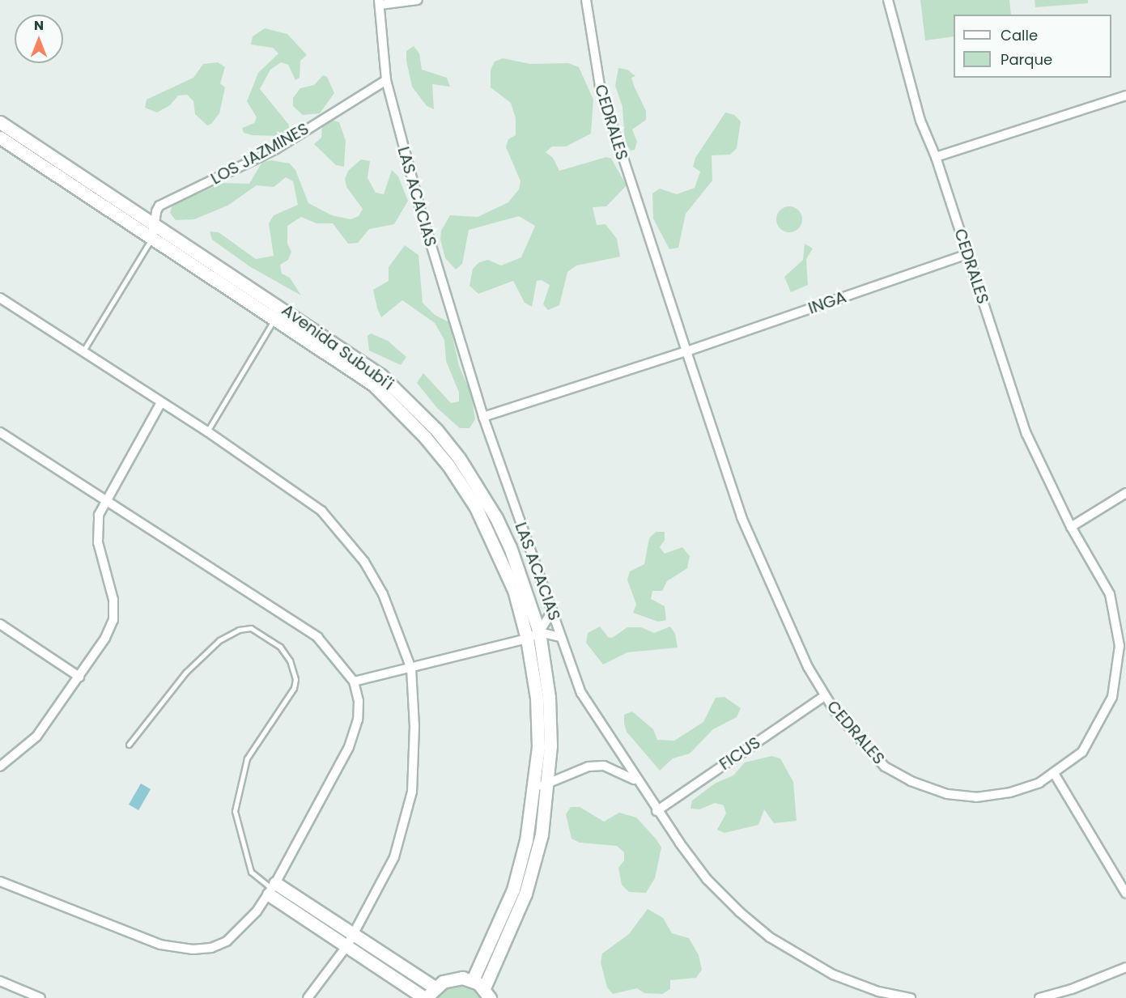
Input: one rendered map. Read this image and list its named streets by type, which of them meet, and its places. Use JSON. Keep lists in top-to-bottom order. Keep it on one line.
{"streets":{"street":["CEDRALES","LOS JAZMINES","LAS ACACIAS","INGA","Avenida Sububi'i","FICUS"]},"crossings":[["CEDRALES","INGA"],["CEDRALES","FICUS"],["LOS JAZMINES","LAS ACACIAS"],["LOS JAZMINES","Avenida Sububi'i"],["LAS ACACIAS","FICUS"]],"legend":["Calle","Parque"],"north":"top"}
